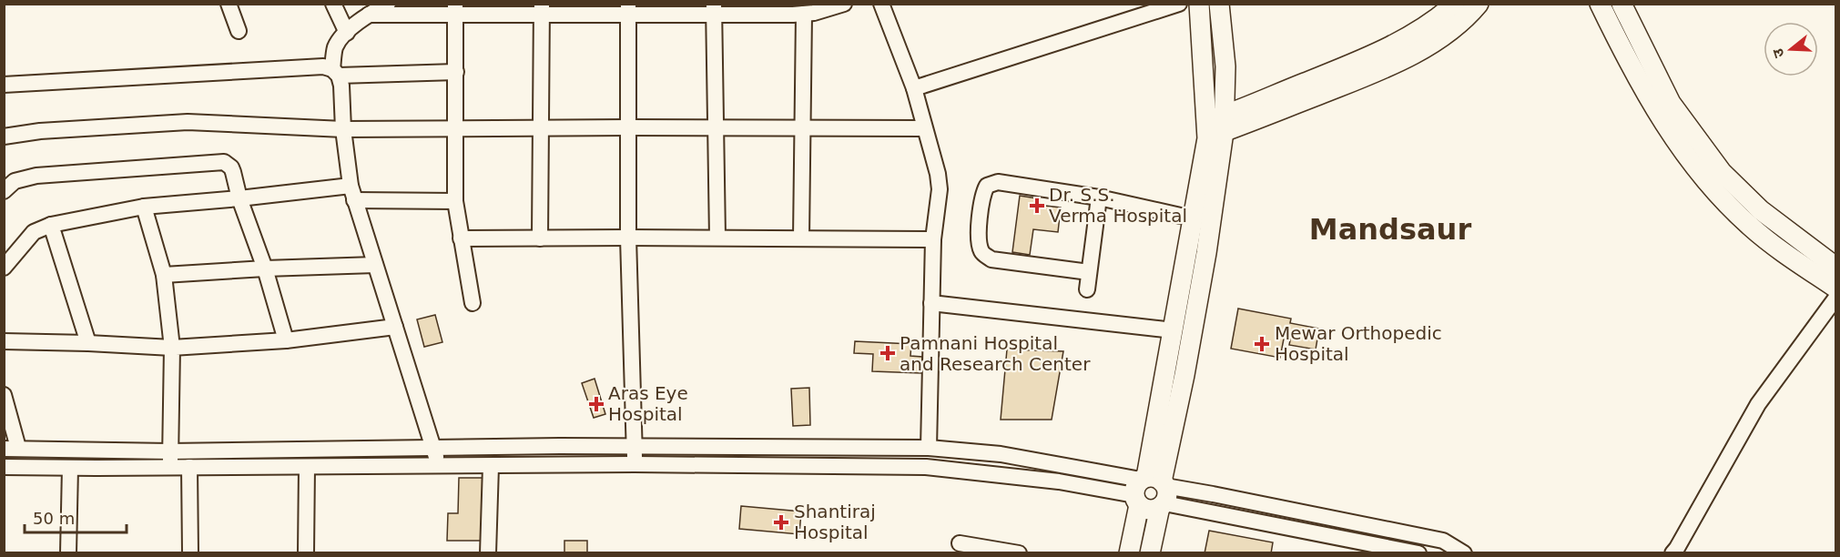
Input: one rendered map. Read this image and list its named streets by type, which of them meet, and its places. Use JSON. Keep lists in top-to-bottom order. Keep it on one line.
{"districts":["Mandsaur"],"places":{"health":["Dr. S.S. Verma Hospital","Mewar Orthopedic Hospital","Pamnani Hospital and Research Center","Aras Eye Hospital","Shantiraj Hospital"]},"scale_bar":"50 m","north":"left"}
